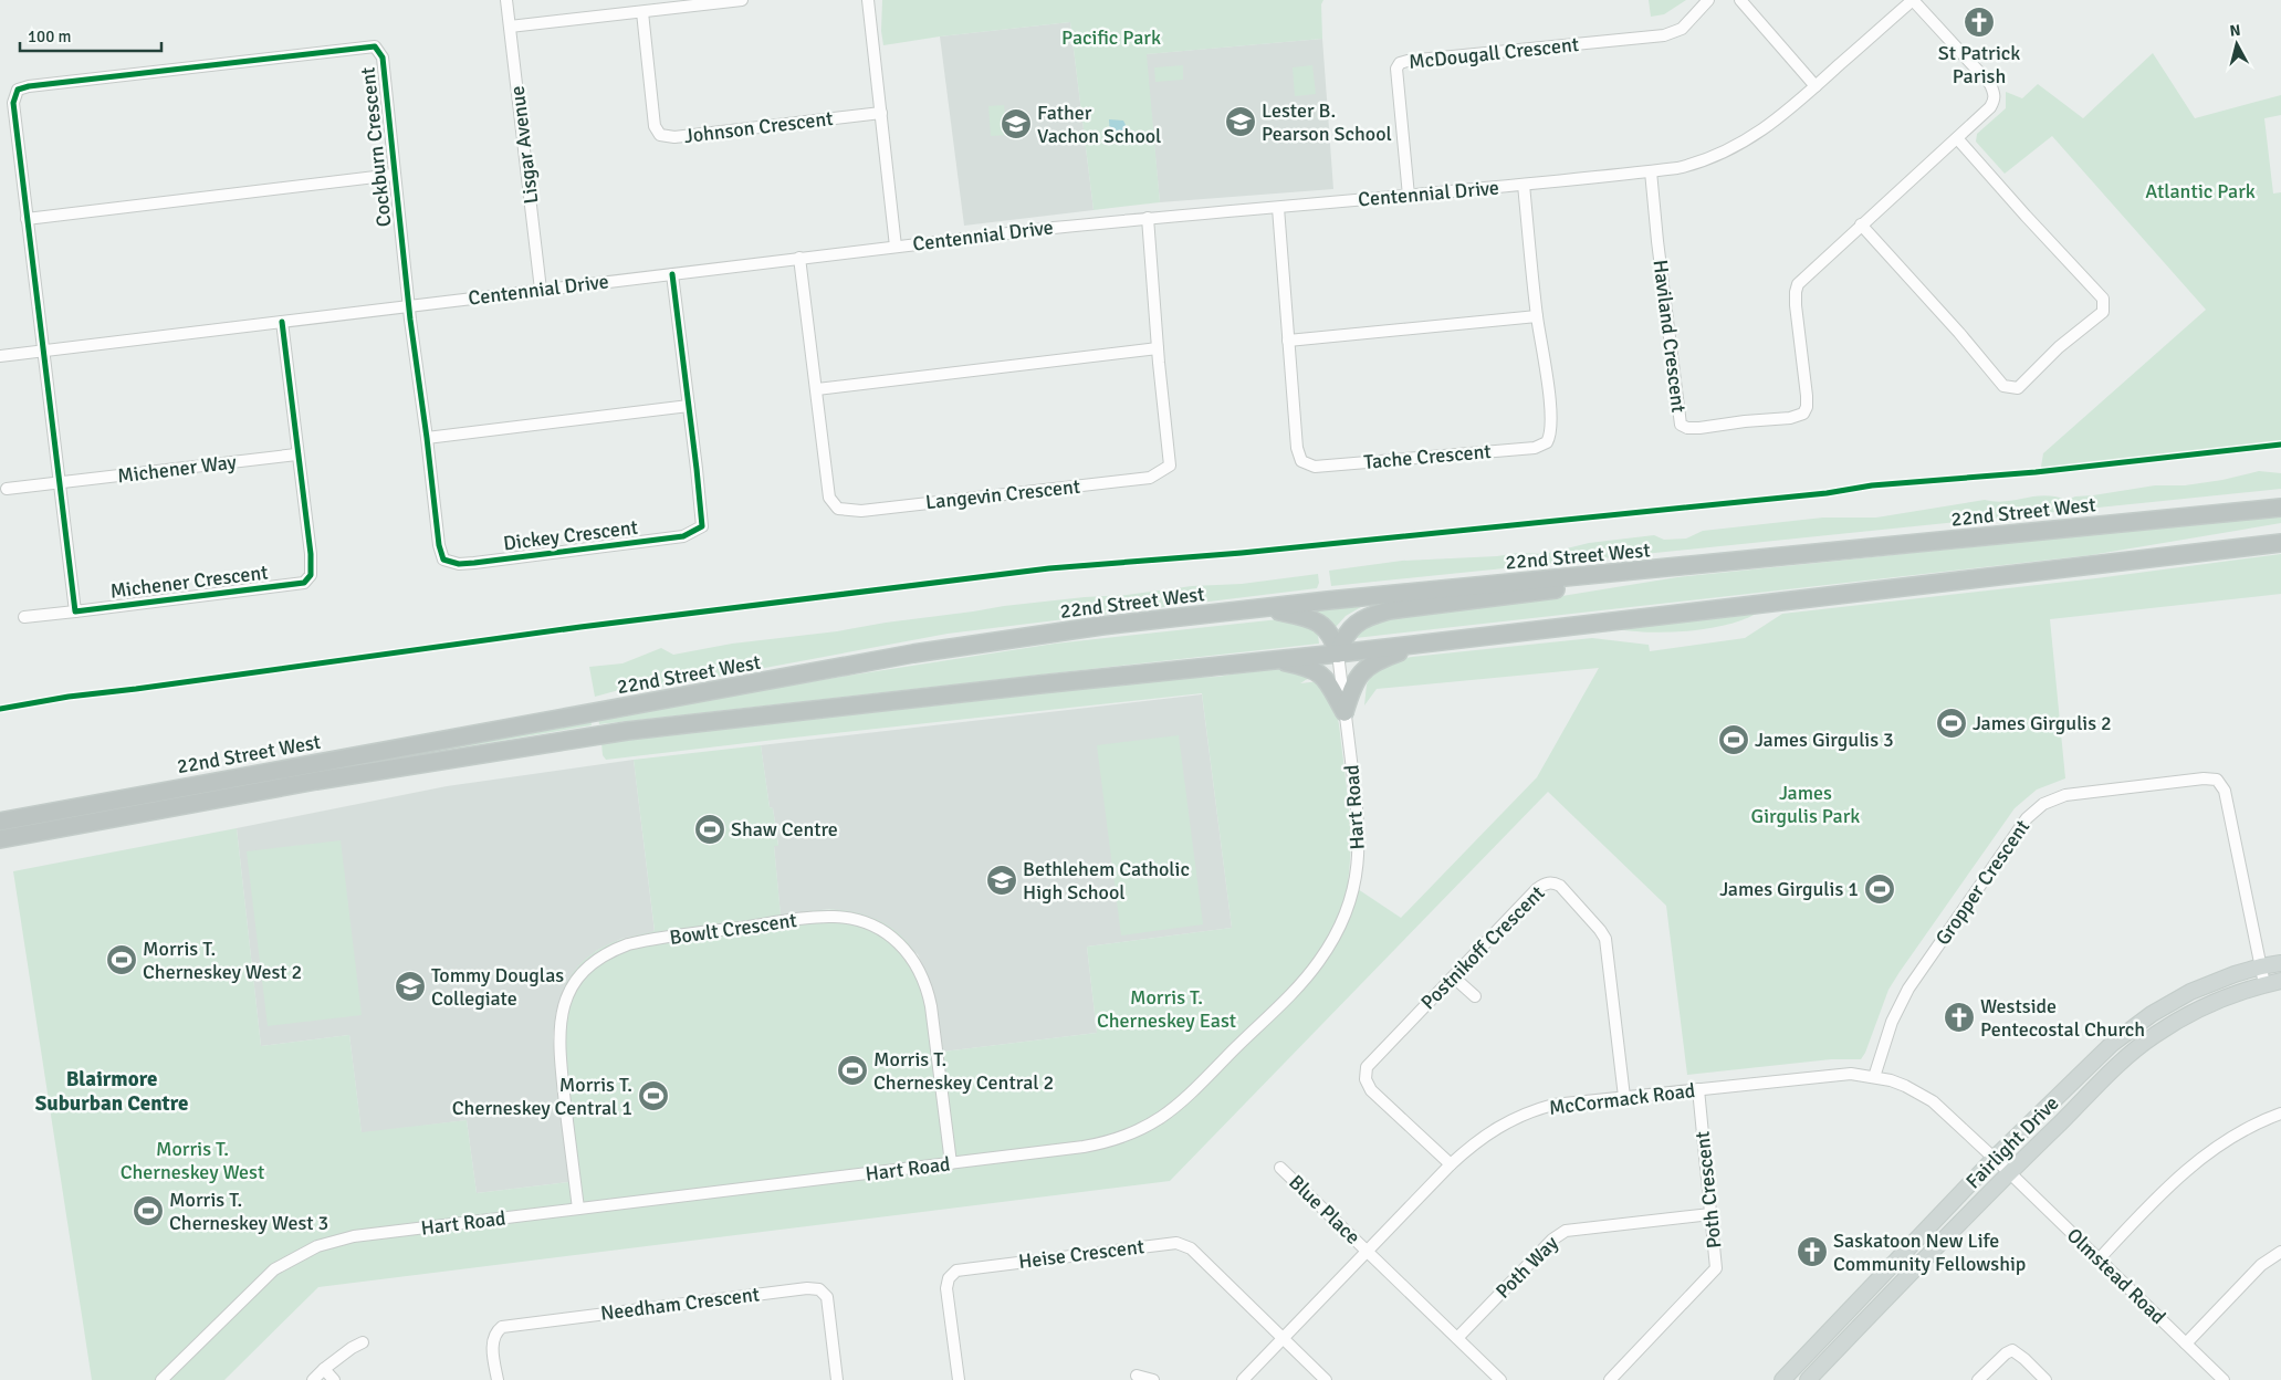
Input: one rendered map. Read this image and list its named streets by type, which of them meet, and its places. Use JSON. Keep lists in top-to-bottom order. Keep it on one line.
{"streets":{"highway":["22nd Street West"],"main road":["Fairlight Drive"],"street":["McDougall Crescent","Johnson Crescent","Lisgar Avenue","Cockburn Crescent","Centennial Drive","Haviland Crescent","Tache Crescent","Michener Way","Langevin Crescent","Dickey Crescent","Michener Crescent","Hart Road","Gropper Crescent","Bowlt Crescent","Postnikoff Crescent","McCormack Road","Poth Crescent","Blue Place","Heise Crescent","Poth Way","Olmstead Road","Needham Crescent"]},"crossings":[["McDougall Crescent","Centennial Drive"],["Lisgar Avenue","Centennial Drive"],["Cockburn Crescent","Centennial Drive"],["Cockburn Crescent","Dickey Crescent"],["Centennial Drive","Haviland Crescent"],["Centennial Drive","Tache Crescent"],["Centennial Drive","Langevin Crescent"],["Centennial Drive","Dickey Crescent"],["Centennial Drive","Michener Crescent"],["Michener Way","Michener Crescent"],["22nd Street West","Hart Road"],["Hart Road","Bowlt Crescent"],["Gropper Crescent","McCormack Road"],["Gropper Crescent","Fairlight Drive"],["Postnikoff Crescent","McCormack Road"],["McCormack Road","Fairlight Drive"],["McCormack Road","Poth Crescent"],["McCormack Road","Blue Place"],["McCormack Road","Heise Crescent"],["McCormack Road","Olmstead Road"],["Fairlight Drive","Olmstead Road"],["Poth Crescent","Poth Way"]],"districts":["Blairmore Suburban Centre"],"parks":["Pacific Park","Atlantic Park","James Girgulis Park","Morris T. Cherneskey East","Morris T. Cherneskey West"],"places":{"church":["St Patrick Parish","Westside Pentecostal Church","Saskatoon New Life Community Fellowship"],"school or university":["Lester B. Pearson School","Father Vachon School","Bethlehem Catholic High School","Tommy Douglas Collegiate"],"sports":["James Girgulis 2","James Girgulis 3","Shaw Centre","James Girgulis 1","Morris T. Cherneskey West 2","Morris T. Cherneskey Central 2","Morris T. Cherneskey Central 1","Morris T. Cherneskey West 3"]},"scale_bar":"100 m","north":"top"}
